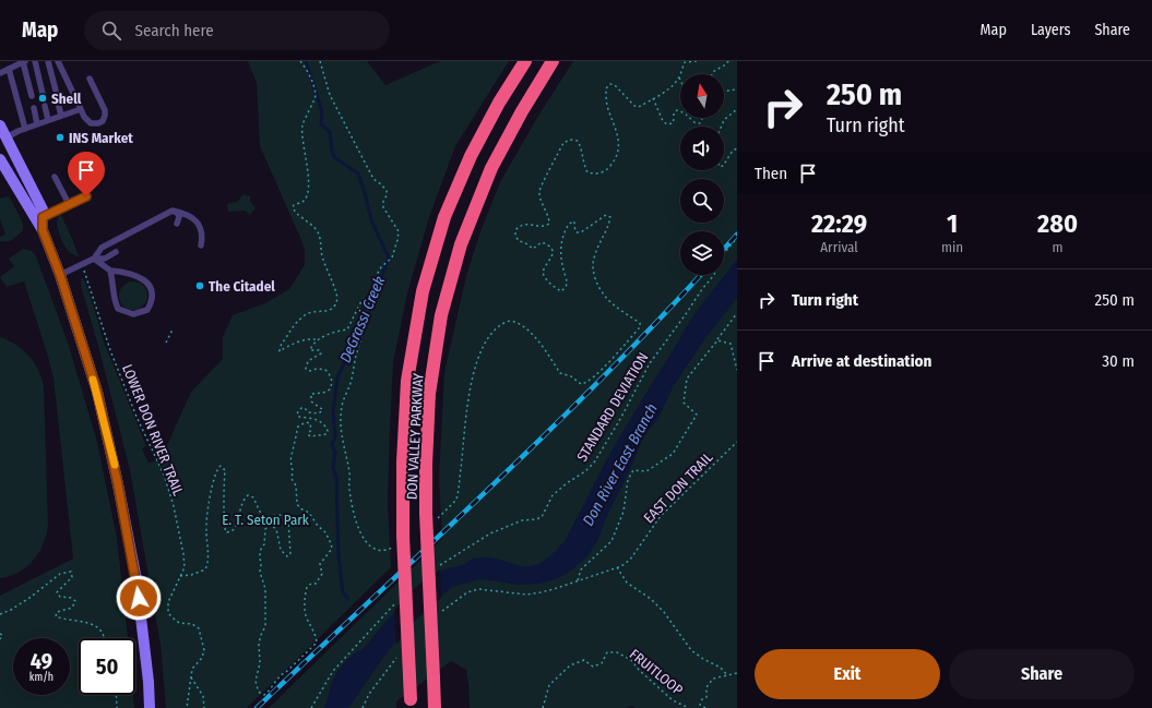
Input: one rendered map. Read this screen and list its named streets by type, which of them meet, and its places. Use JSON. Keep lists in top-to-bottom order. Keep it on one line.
{"streets":{"highway":["DON VALLEY PARKWAY"],"path":["STANDARD DEVIATION","LOWER DON RIVER TRAIL","EAST DON TRAIL","FRUITLOOP"]},"water":["DeGrassi Creek","Don River East Branch"],"parks":["E. T. Seton Park"],"places":["Shell","INS Market","The Citadel"],"north":"top","page":{"header":"Map","search":"Search here","nav":["Map","Layers","Share"],"turn":["250 m","Turn right"],"then":"Then","eta":["22:29","Arrival","1","min","280","m"],"list":[{"name":"Turn right","value":"250 m"},{"name":"Arrive at destination","value":"30 m"}],"speed":"49 km/h","limit":"50","buttons":["Exit","Share"]}}
